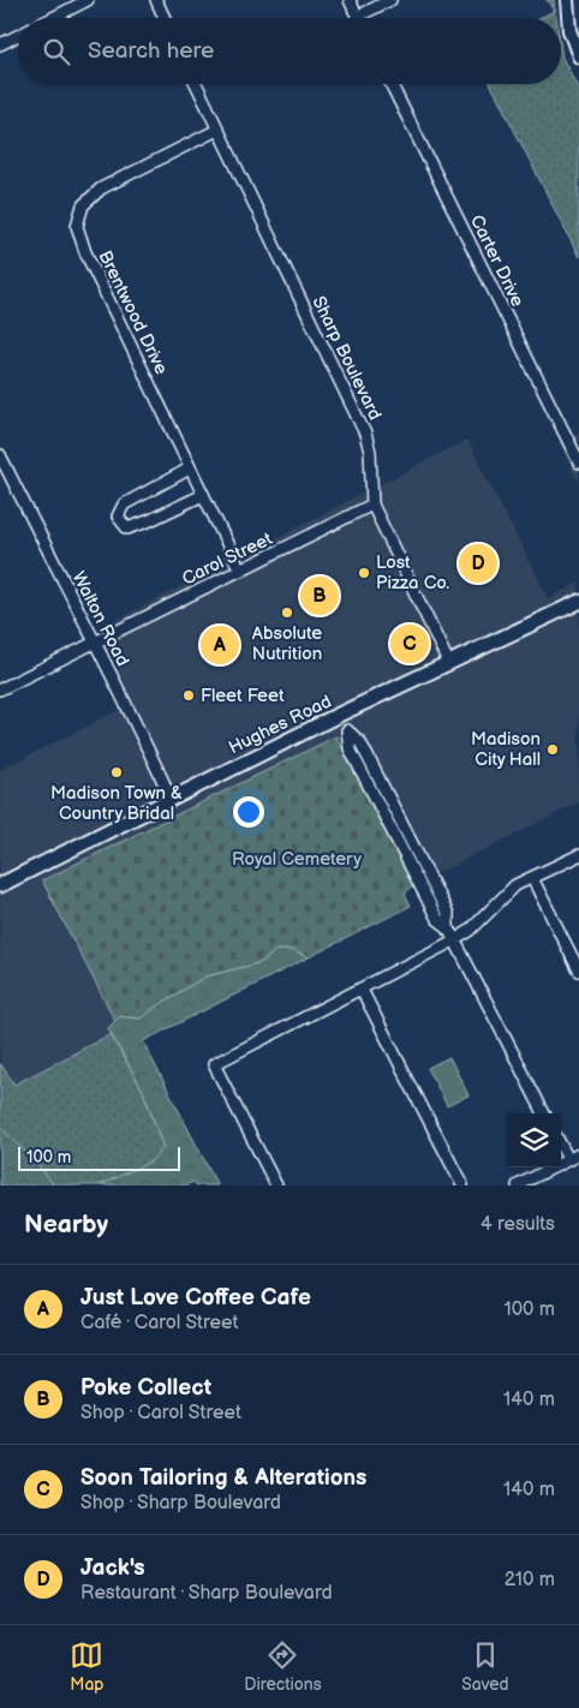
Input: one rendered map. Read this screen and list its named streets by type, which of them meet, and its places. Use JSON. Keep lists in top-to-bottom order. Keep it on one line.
{"streets":{"main road":["Hughes Road"],"street":["Carter Drive","Brentwood Drive","Sharp Boulevard","Carol Street","Walton Road"]},"crossings":[["Brentwood Drive","Sharp Boulevard"],["Brentwood Drive","Carol Street"],["Sharp Boulevard","Carol Street"],["Sharp Boulevard","Hughes Road"],["Carol Street","Walton Road"],["Walton Road","Hughes Road"]],"parks":["Royal Cemetery"],"places":["Lost Pizza Co.","Absolute Nutrition","Fleet Feet","Madison City Hall","Madison Town & Country Bridal"],"scale_bar":"100 m","page":{"search":"Search here","pins":["D","B","C","A"],"scale":"100 m","heading":["Nearby","4 results"],"list":[{"mark":"A","name":"Just Love Coffee Cafe","note":"Café · Carol Street","value":"100 m"},{"mark":"B","name":"Poke Collect","note":"Shop · Carol Street","value":"140 m"},{"mark":"C","name":"Soon Tailoring & Alterations","note":"Shop · Sharp Boulevard","value":"140 m"},{"mark":"D","name":"Jack's","note":"Restaurant · Sharp Boulevard","value":"210 m"}],"nav":["Map","Directions","Saved"]}}
